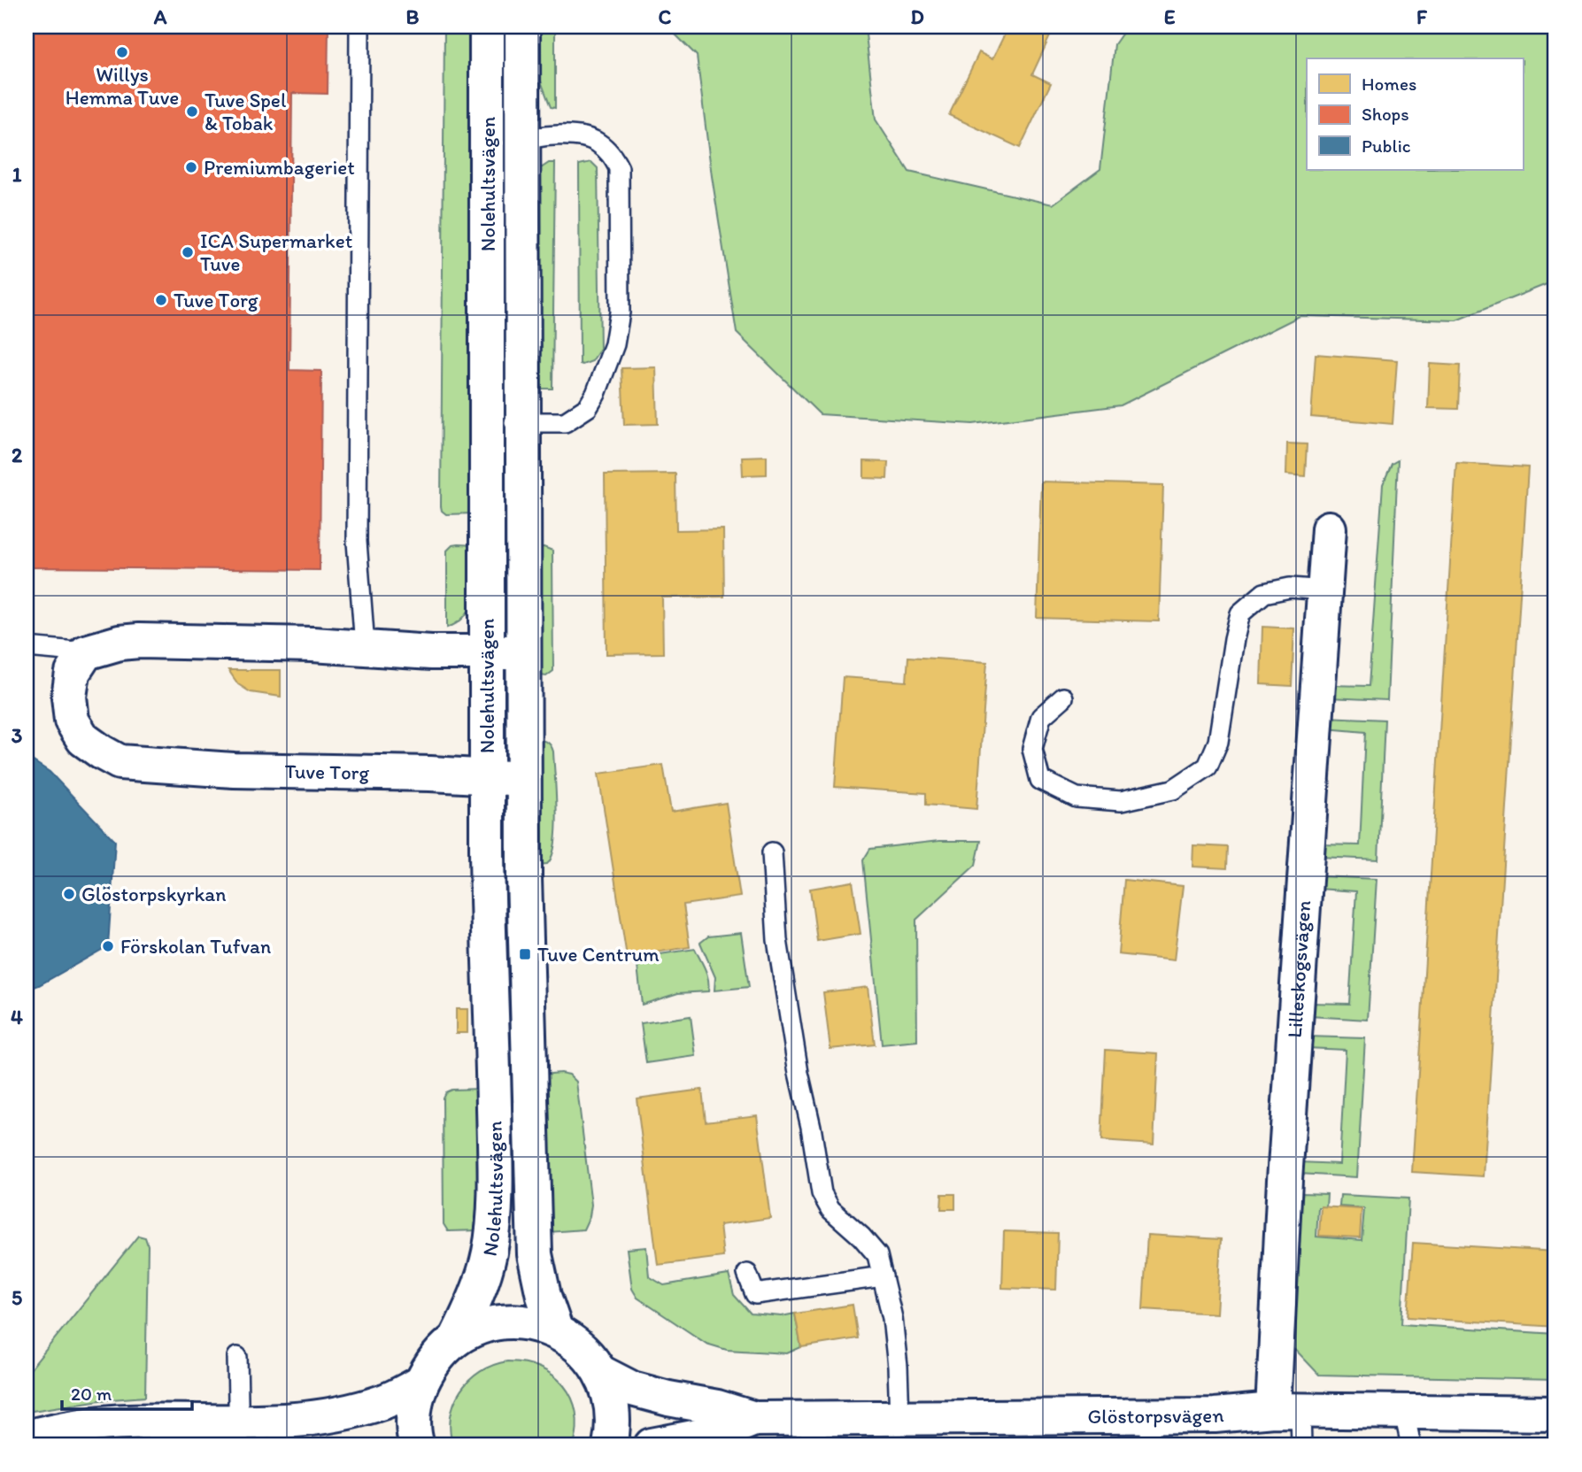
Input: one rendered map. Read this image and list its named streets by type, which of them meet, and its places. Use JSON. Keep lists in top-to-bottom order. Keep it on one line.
{"streets":{"street":["Nolehultsvägen","Tuve Torg","Lilleskogsvägen","Glöstorpsvägen"]},"crossings":[["Nolehultsvägen","Tuve Torg"],["Nolehultsvägen","Glöstorpsvägen"],["Lilleskogsvägen","Glöstorpsvägen"]],"places":{"other":["Willys Hemma Tuve","Tuve Spel & Tobak","Premiumbageriet","ICA Supermarket Tuve","Tuve Torg","Glöstorpskyrkan","Förskolan Tufvan"],"transit":["Tuve Centrum"]},"legend":["Homes","Shops","Public"],"scale_bar":"20 m","grid":{"columns":["A","B","C","D","E","F"],"rows":["1","2","3","4","5"]}}
